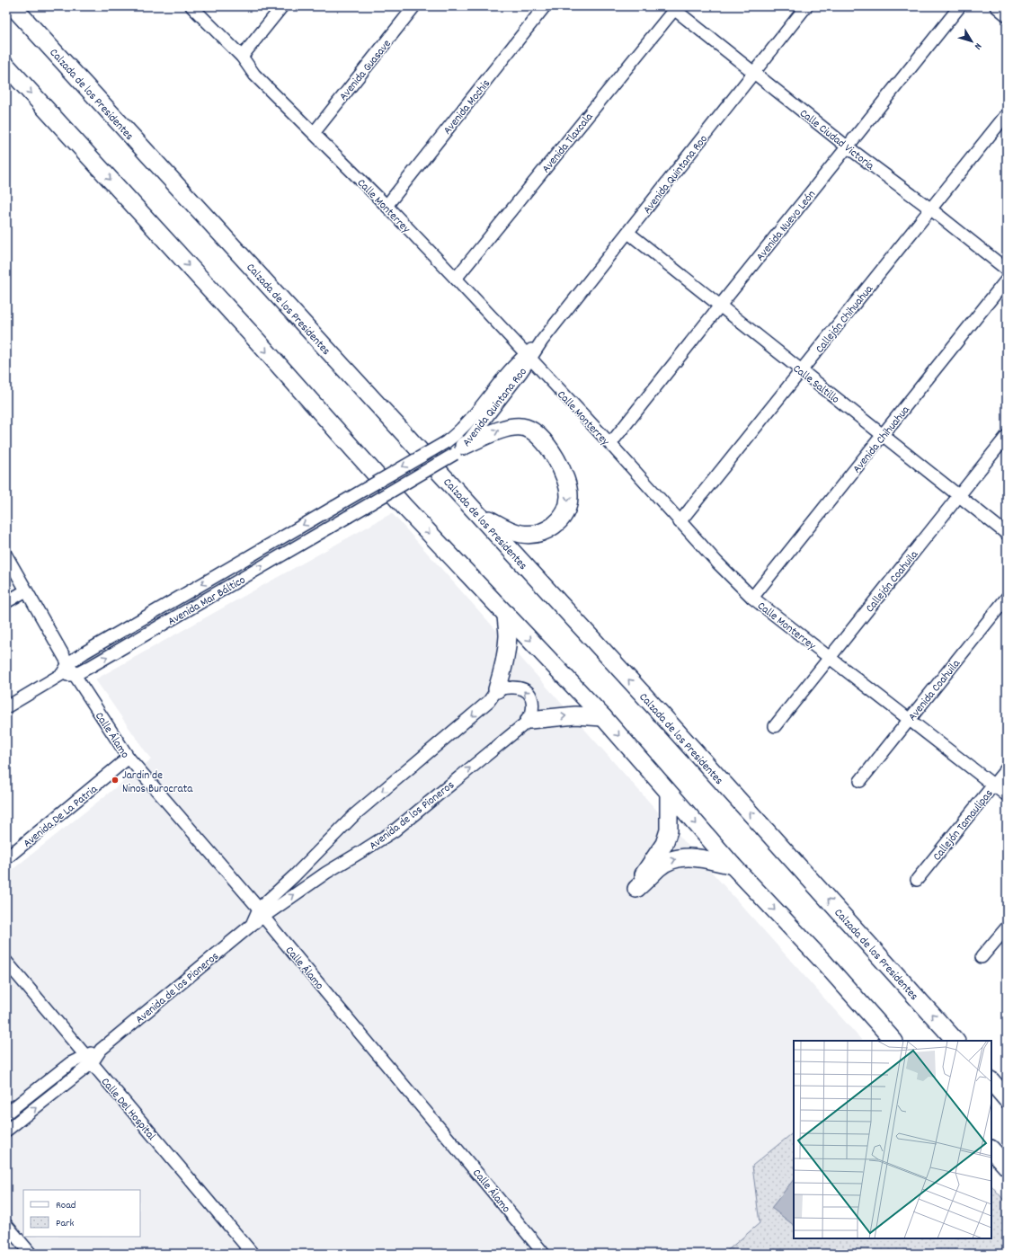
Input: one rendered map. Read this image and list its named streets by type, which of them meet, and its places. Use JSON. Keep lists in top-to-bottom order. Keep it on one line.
{"streets":{"highway":["Calzada de los Presidentes"],"street":["Avenida Guasave","Avenida Mochis","Calle Ciudad Victoria","Avenida Tlaxcala","Avenida Quintana Roo","Calle Monterrey","Avenida Nuevo León","Callejón Chihuahua","Calle Saltillo","Avenida Chihuahua","Callejón Coahuila","Avenida Mar Báltico","Avenida Coahuila","Calle Álamo","Avenida de los Pioneros","Avenida De La Patria","Callejón Tamaulipas","Calle Del Hospital"]},"crossings":[["Avenida Guasave","Calle Monterrey"],["Avenida Mochis","Calle Monterrey"],["Calle Ciudad Victoria","Avenida Tlaxcala"],["Calle Ciudad Victoria","Avenida Quintana Roo"],["Calle Ciudad Victoria","Avenida Nuevo León"],["Calle Ciudad Victoria","Callejón Chihuahua"],["Avenida Tlaxcala","Calle Monterrey"],["Avenida Quintana Roo","Calle Monterrey"],["Avenida Quintana Roo","Calle Saltillo"],["Avenida Quintana Roo","Avenida Mar Báltico"],["Calle Monterrey","Avenida Nuevo León"],["Calle Monterrey","Callejón Chihuahua"],["Calle Monterrey","Avenida Chihuahua"],["Calle Monterrey","Callejón Coahuila"],["Calle Monterrey","Avenida Coahuila"],["Calle Monterrey","Callejón Tamaulipas"],["Avenida Nuevo León","Calle Saltillo"],["Callejón Chihuahua","Calle Saltillo"],["Calle Saltillo","Avenida Chihuahua"],["Calle Saltillo","Callejón Coahuila"],["Avenida Mar Báltico","Calle Álamo"],["Calle Álamo","Avenida de los Pioneros"],["Calle Álamo","Avenida De La Patria"],["Avenida de los Pioneros","Calle Del Hospital"]],"places":["Jardin de Ninos Burocrata"],"legend":["Road","Park"],"north":"bottom right"}
